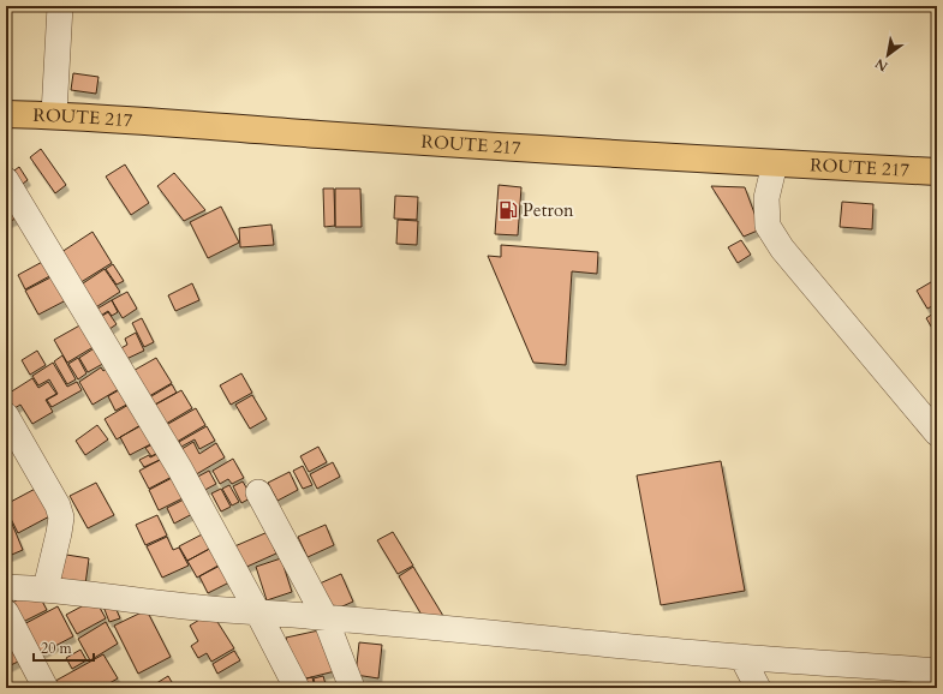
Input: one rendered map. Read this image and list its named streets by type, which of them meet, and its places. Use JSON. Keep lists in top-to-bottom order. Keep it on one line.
{"streets":{"main road":["ROUTE 217"]},"places":{"fuel station":["Petron"]},"scale_bar":"20 m","north":"bottom left"}
